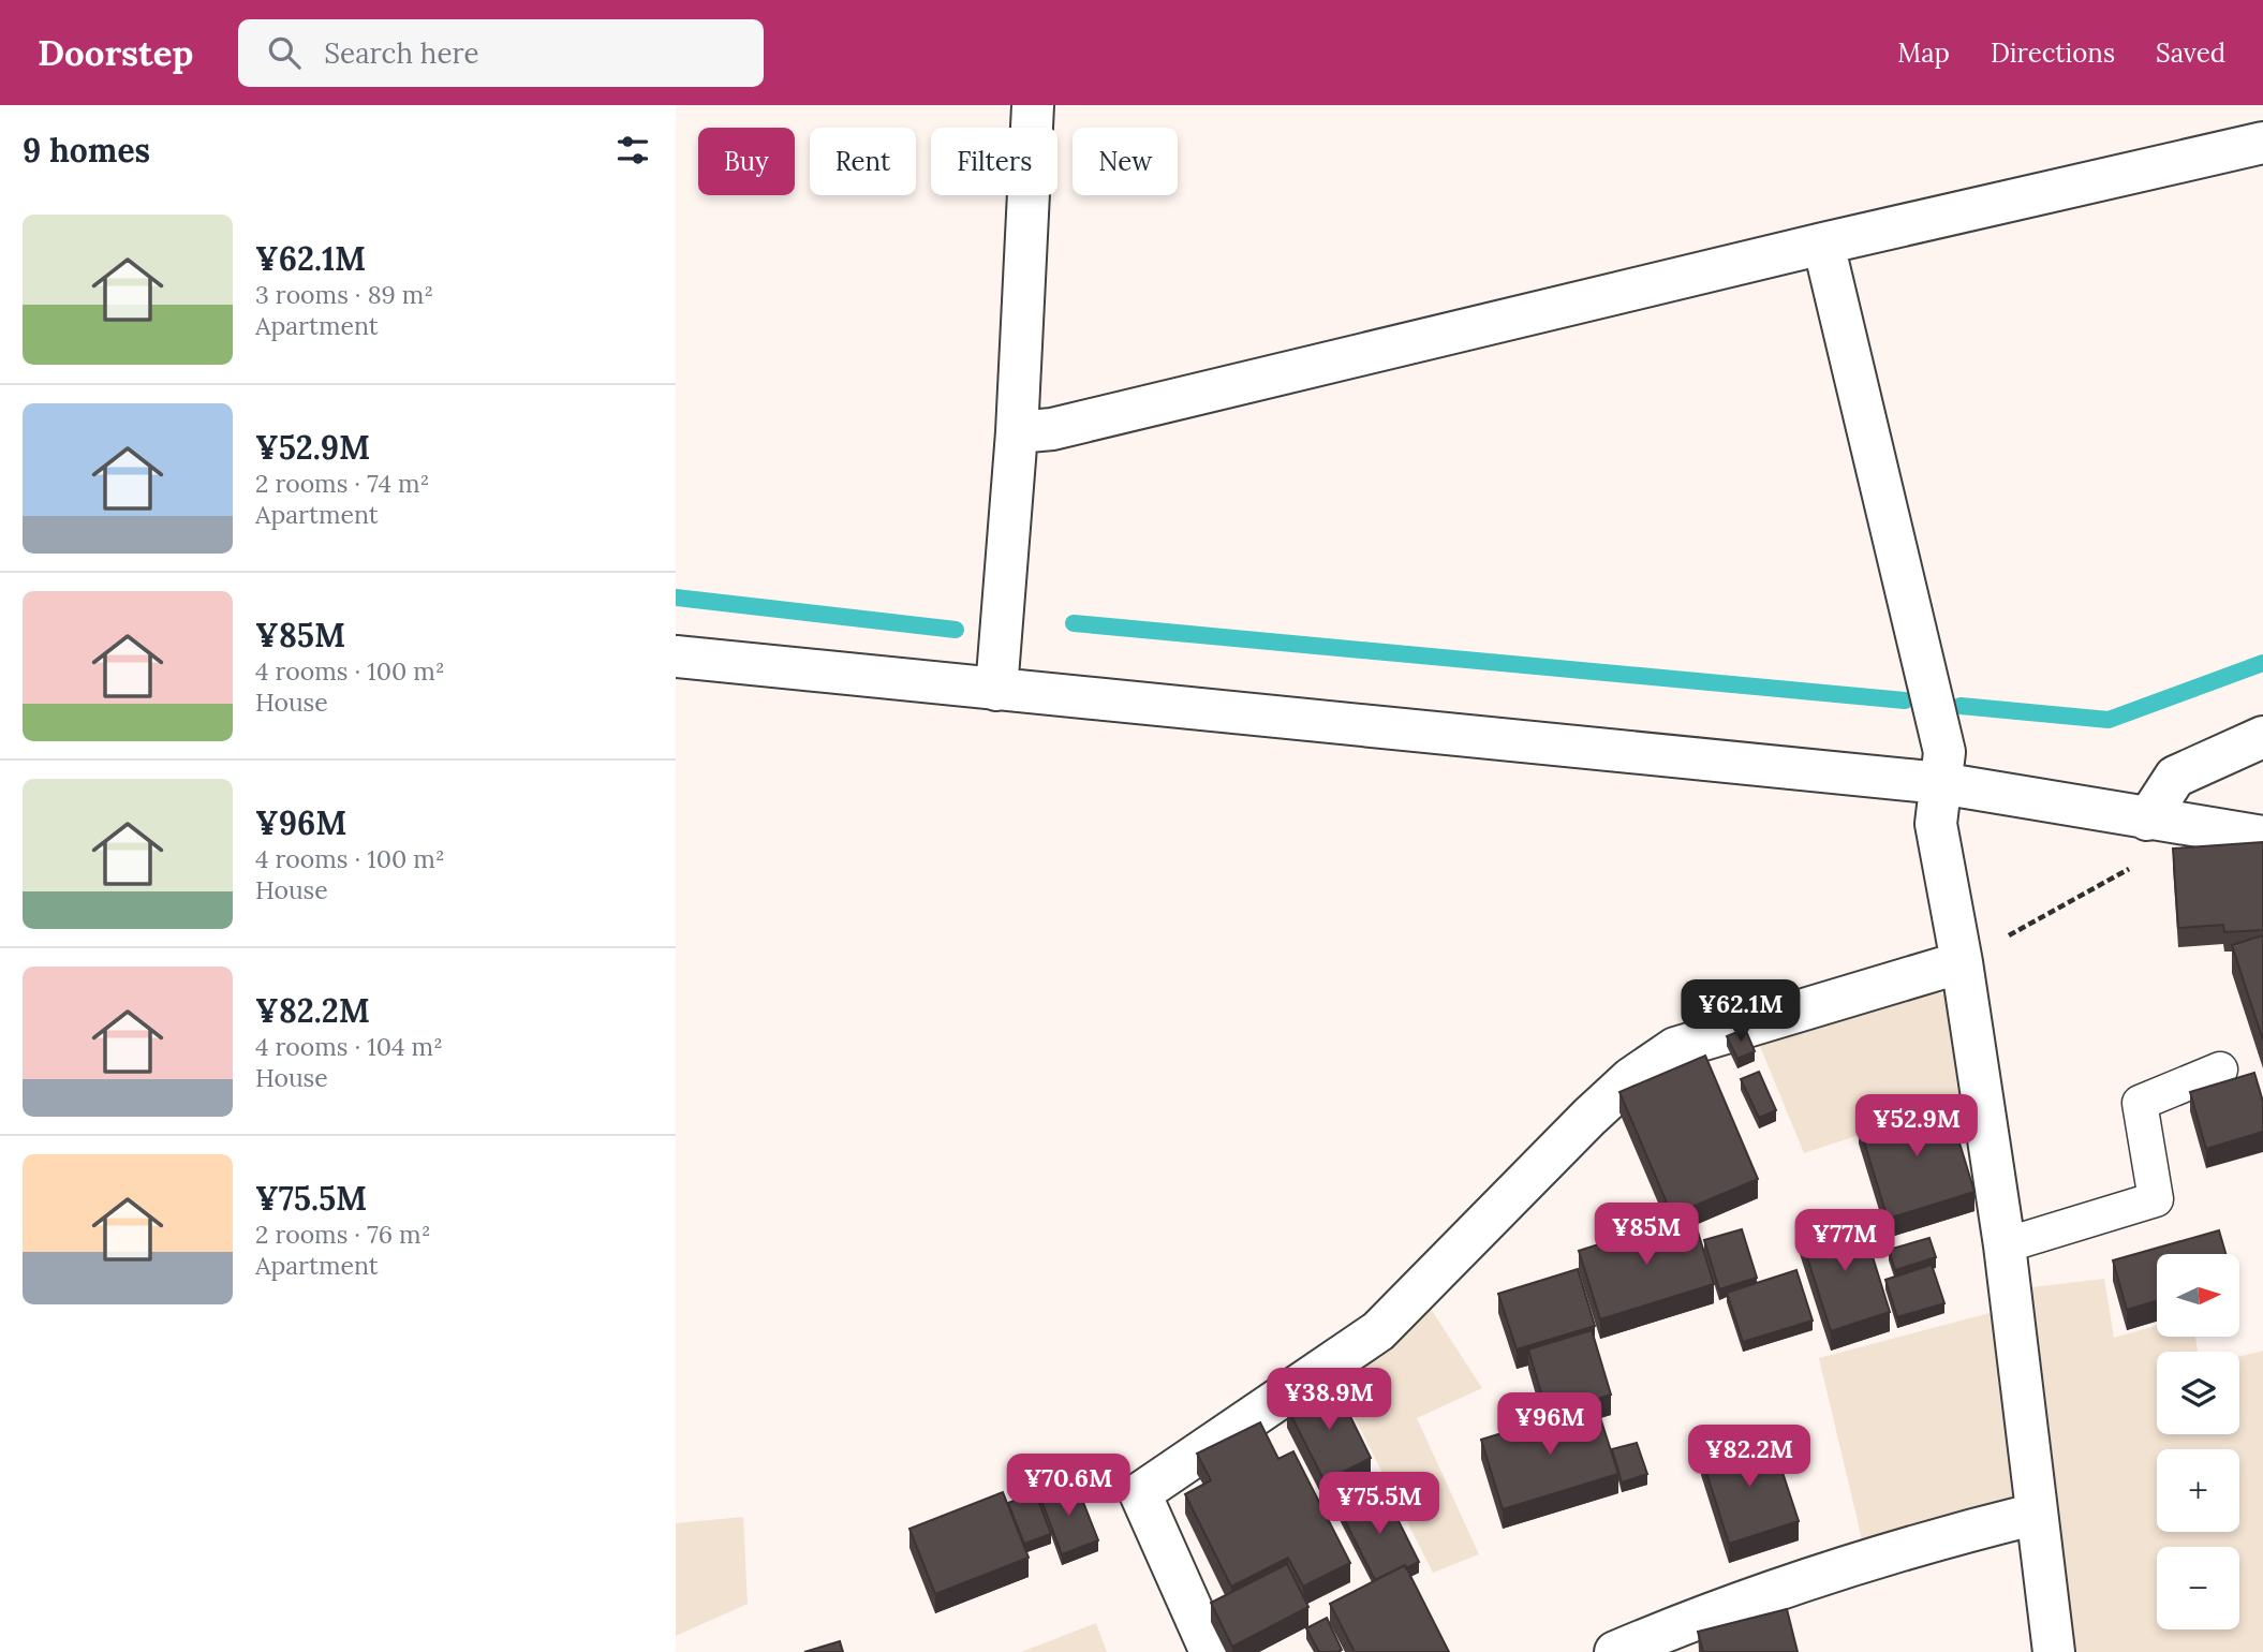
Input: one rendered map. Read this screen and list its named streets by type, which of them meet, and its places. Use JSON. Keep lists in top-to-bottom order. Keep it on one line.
{"north":"right","page":{"header":"Doorstep","search":"Search here","nav":["Map","Directions","Saved"],"heading":"9 homes","chip":["Buy","Rent","Filters","New"],"list":[{"name":"¥62.1M","note":"3 rooms · 89 m² · Apartment"},{"name":"¥52.9M","note":"2 rooms · 74 m² · Apartment"},{"name":"¥85M","note":"4 rooms · 100 m² · House"},{"name":"¥96M","note":"4 rooms · 100 m² · House"},{"name":"¥82.2M","note":"4 rooms · 104 m² · House"},{"name":"¥75.5M","note":"2 rooms · 76 m² · Apartment"}],"price":["¥62.1M","¥52.9M","¥85M","¥77M","¥38.9M","¥96M","¥82.2M","¥70.6M","¥75.5M"],"map_buttons":["+","−"]}}
